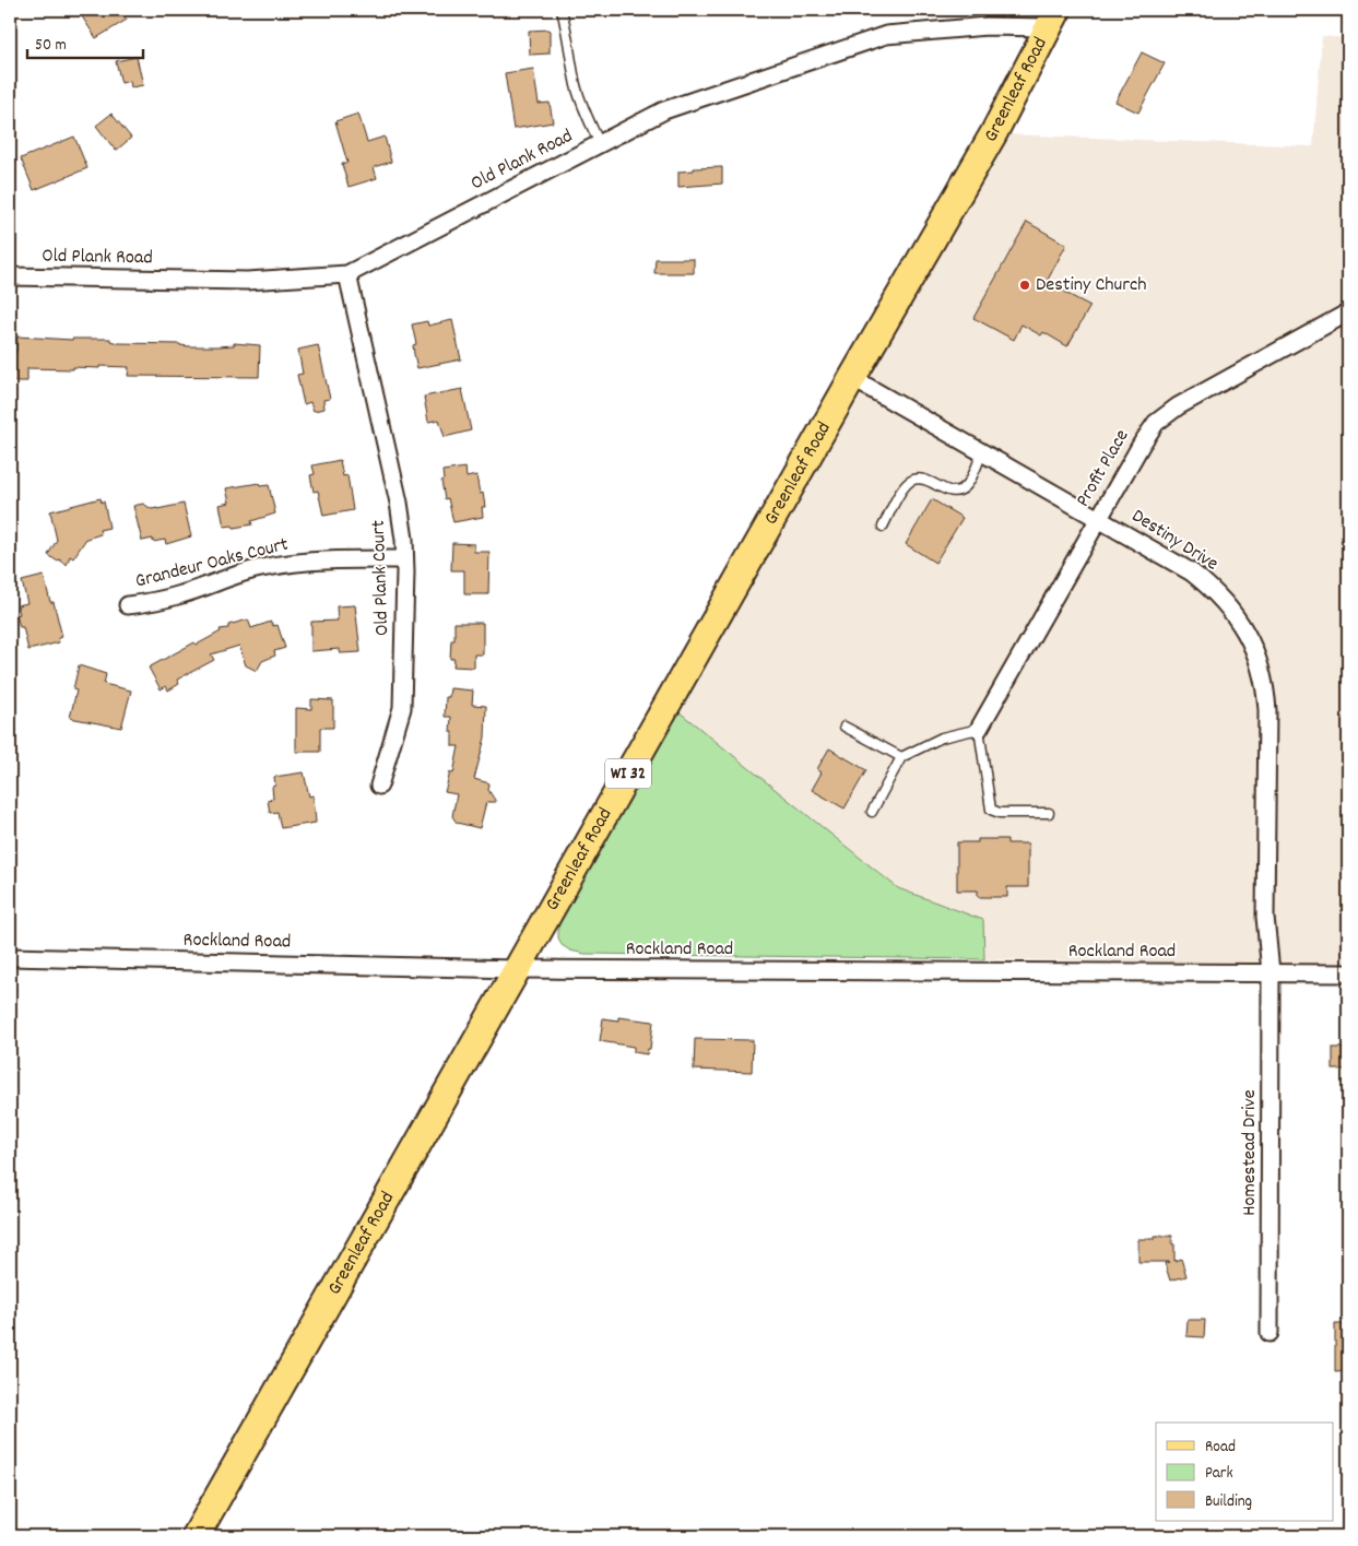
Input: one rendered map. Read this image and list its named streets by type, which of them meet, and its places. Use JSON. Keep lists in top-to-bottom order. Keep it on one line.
{"streets":{"main road":["Greenleaf Road","WI 32"],"street":["Old Plank Road","Profit Place","Destiny Drive","Grandeur Oaks Court","Old Plank Court","Rockland Road","Homestead Drive"]},"crossings":[["Greenleaf Road","Old Plank Road"],["Greenleaf Road","Destiny Drive"],["Greenleaf Road","Rockland Road"],["Old Plank Road","Old Plank Court"],["Profit Place","Destiny Drive"],["Destiny Drive","Rockland Road"],["Destiny Drive","Homestead Drive"],["Grandeur Oaks Court","Old Plank Court"],["Rockland Road","Homestead Drive"]],"places":["Destiny Church"],"legend":["Road","Park","Building"],"scale_bar":"50 m"}
